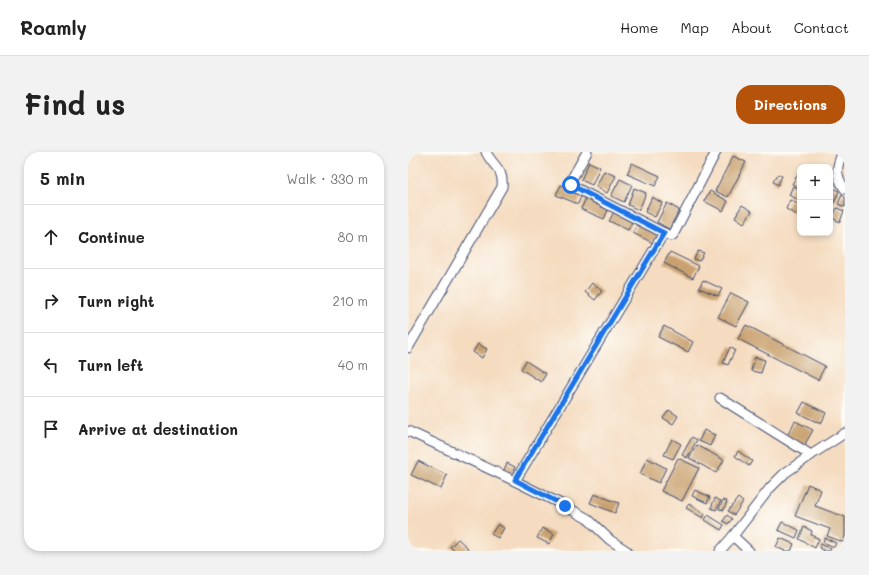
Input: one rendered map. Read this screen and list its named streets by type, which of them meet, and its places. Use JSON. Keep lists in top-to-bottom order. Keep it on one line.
{"page":{"header":"Roamly","nav":["Home","Map","About","Contact"],"buttons":"Directions","title":"Find us","heading":["5 min","Walk · 330 m"],"map_buttons":["+","−"],"list":[["Continue","80 m"],["Turn right","210 m"],["Turn left","40 m"],"Arrive at destination"]}}
